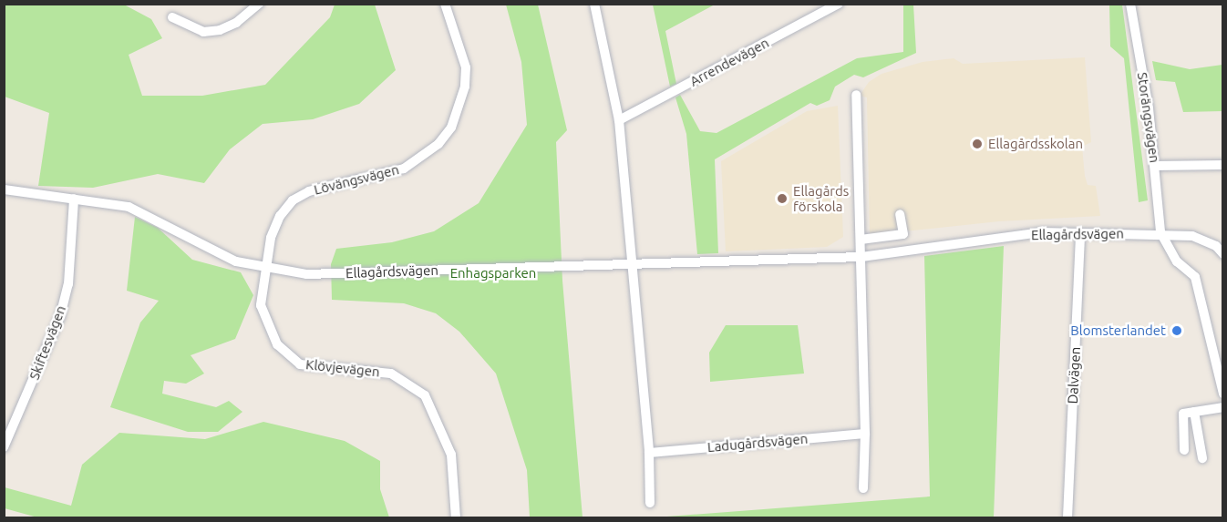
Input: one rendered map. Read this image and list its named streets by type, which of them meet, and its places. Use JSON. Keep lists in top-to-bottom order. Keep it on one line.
{"streets":{"street":["Arrendevägen","Storängsvägen","Lövängsvägen","Ellagårdsvägen","Skiftesvägen","Klövjevägen","Dalvägen","Ladugårdsvägen"]},"crossings":[["Storängsvägen","Ellagårdsvägen"],["Lövängsvägen","Ellagårdsvägen"],["Lövängsvägen","Klövjevägen"],["Ellagårdsvägen","Skiftesvägen"],["Ellagårdsvägen","Klövjevägen"],["Ellagårdsvägen","Dalvägen"]],"parks":["Enhagsparken"],"places":["Ellagårdsskolan","Ellagårds förskola","Blomsterlandet"]}
